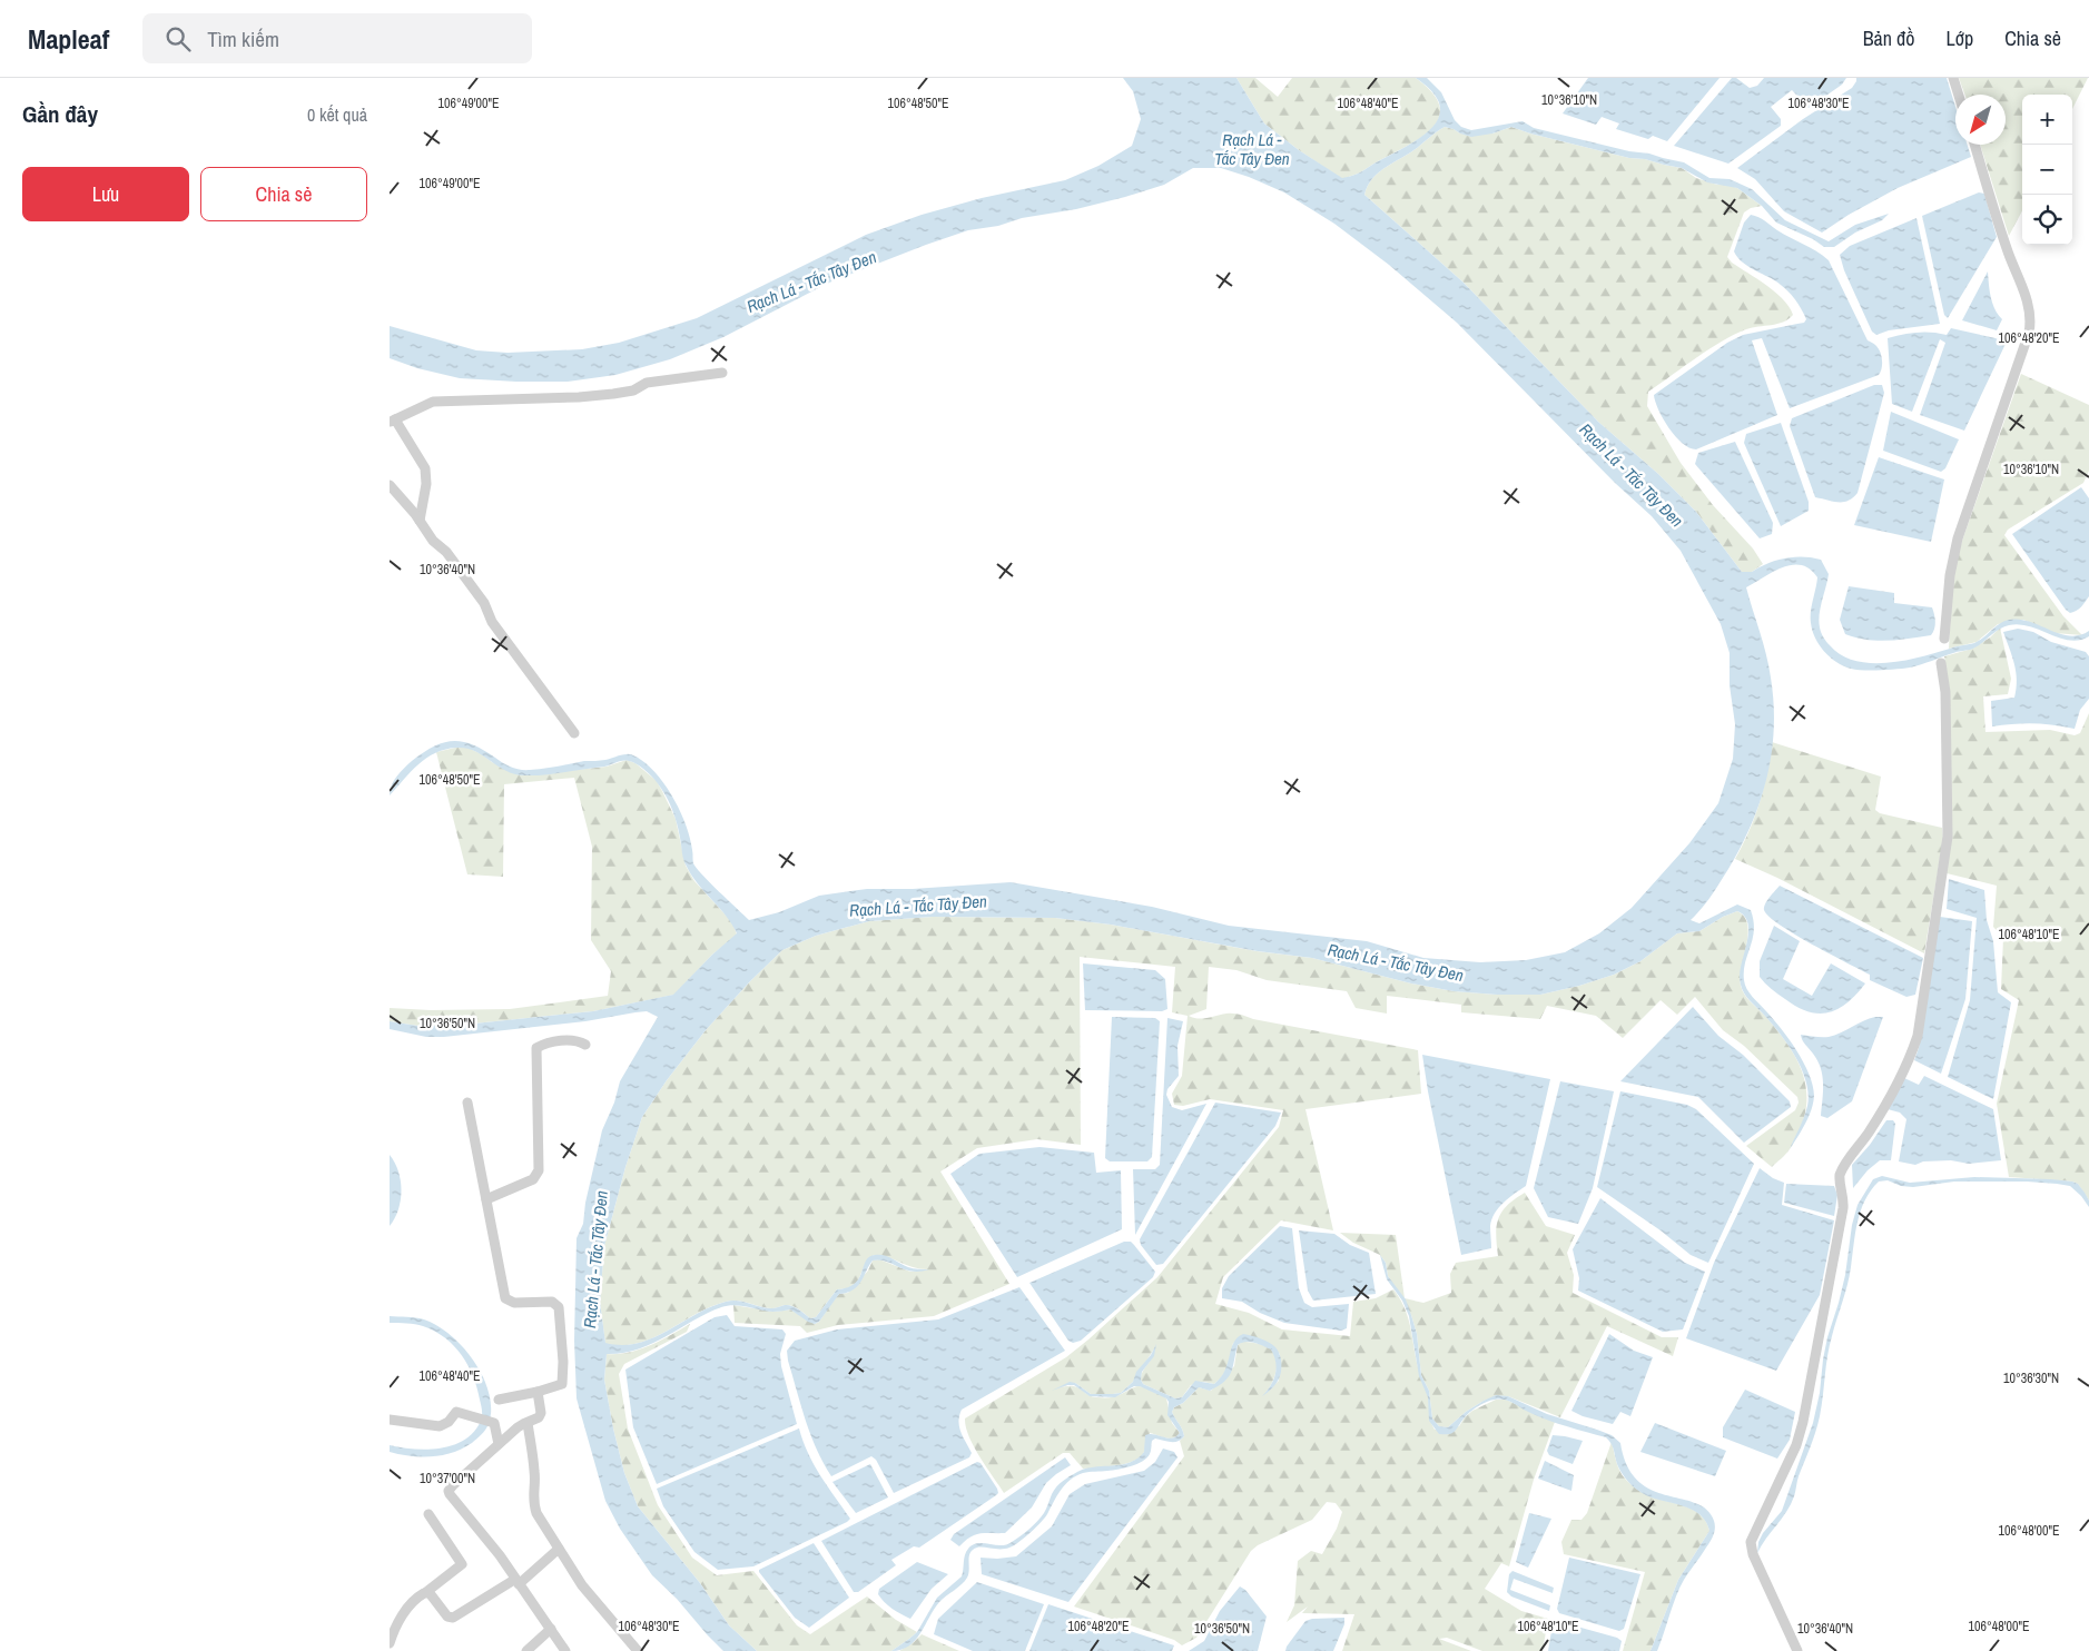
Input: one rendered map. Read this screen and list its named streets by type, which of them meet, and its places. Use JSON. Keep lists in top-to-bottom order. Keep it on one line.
{"water":["Rạch Lá - Tắc Tây Đen"],"north":"bottom left","page":{"header":"Mapleaf","search":"Tìm kiếm","nav":["Bản đồ","Lớp","Chia sẻ"],"heading":["Gần đây","0 kết quả"],"map_buttons":["+","−"],"buttons":["Lưu","Chia sẻ"]},"coordinates":["10°36'10\"N","106°49'00\"E","106°48'50\"E","106°48'40\"E","106°48'30\"E","106°48'20\"E","10°36'40\"N","106°48'10\"E","10°36'50\"N","10°36'30\"N","10°37'00\"N","106°48'00\"E"]}
